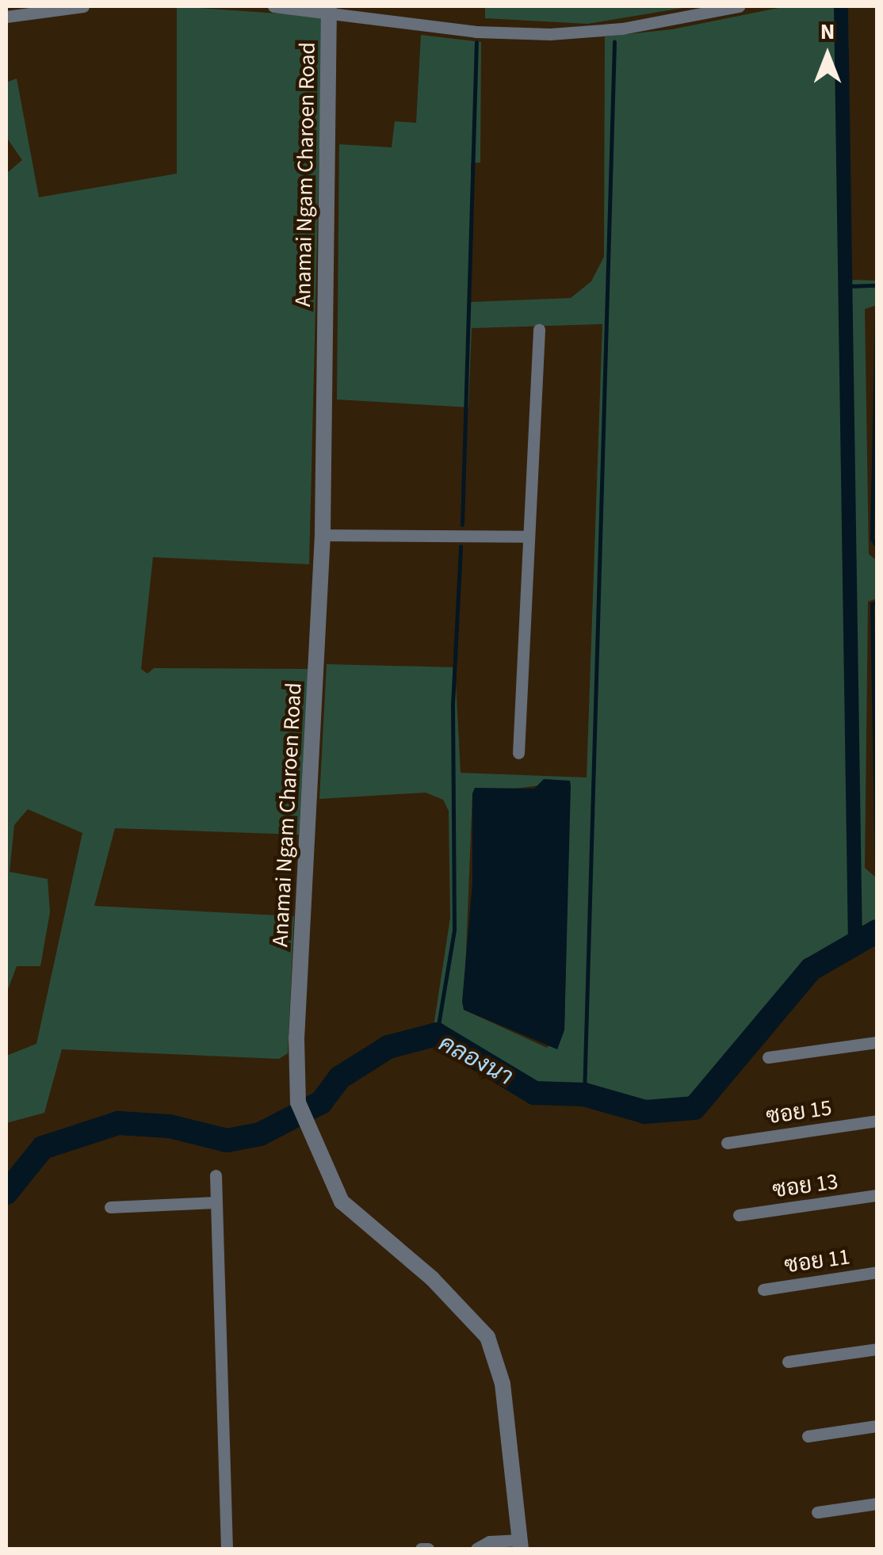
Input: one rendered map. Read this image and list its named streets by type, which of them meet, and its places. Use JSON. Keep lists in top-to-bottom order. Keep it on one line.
{"streets":{"street":["Anamai Ngam Charoen Road","ซอย 15","ซอย 13","ซอย 11"]},"water":["คลองนา"],"north":"top"}
